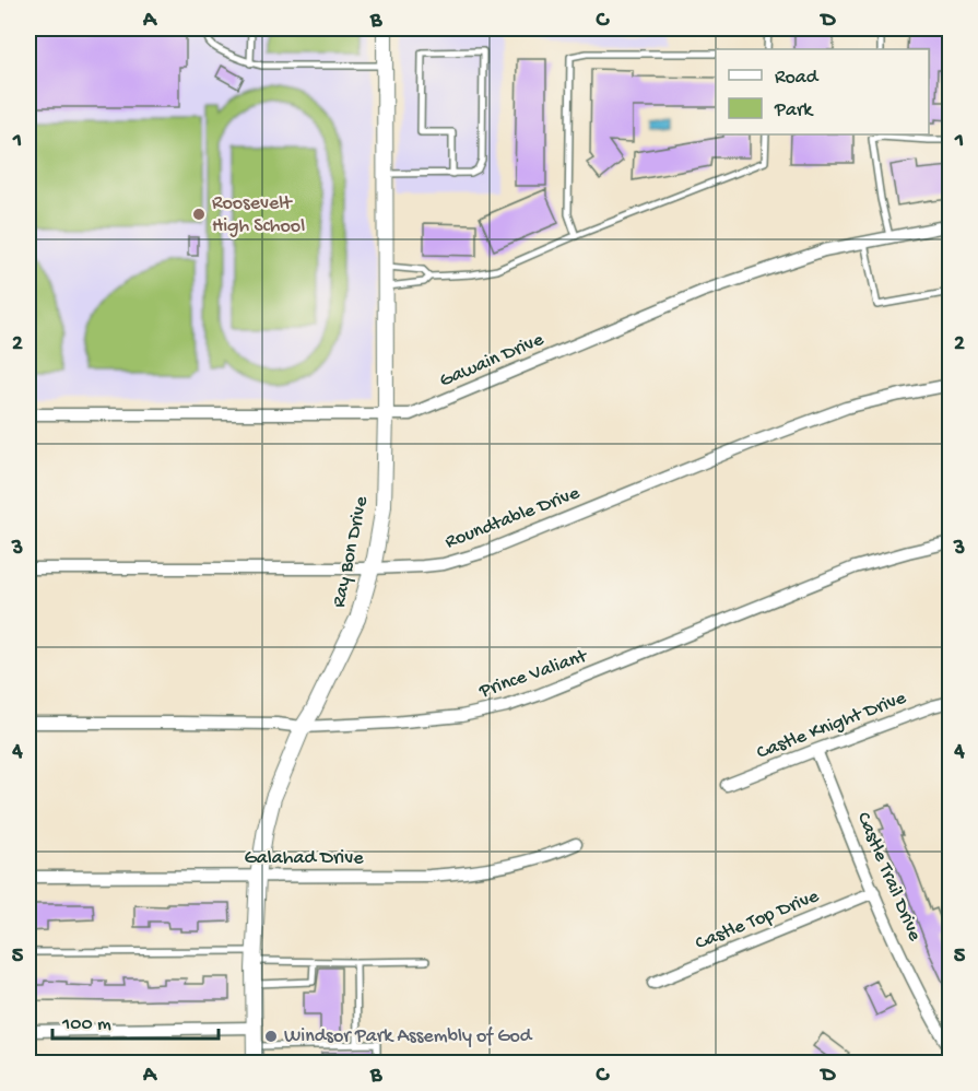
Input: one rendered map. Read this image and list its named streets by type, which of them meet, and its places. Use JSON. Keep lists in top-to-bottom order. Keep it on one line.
{"streets":{"street":["Gawain Drive","Roundtable Drive","Ray Bon Drive","Prince Valiant","Castle Knight Drive","Galahad Drive","Castle Trail Drive","Castle Top Drive"]},"crossings":[["Gawain Drive","Ray Bon Drive"],["Roundtable Drive","Ray Bon Drive"],["Ray Bon Drive","Prince Valiant"],["Ray Bon Drive","Galahad Drive"],["Castle Knight Drive","Castle Trail Drive"],["Castle Trail Drive","Castle Top Drive"]],"places":["Roosevelt High School","Windsor Park Assembly of God"],"legend":["Road","Park"],"scale_bar":"100 m","grid":{"columns":["A","B","C","D"],"rows":["1","2","3","4","5"]}}
